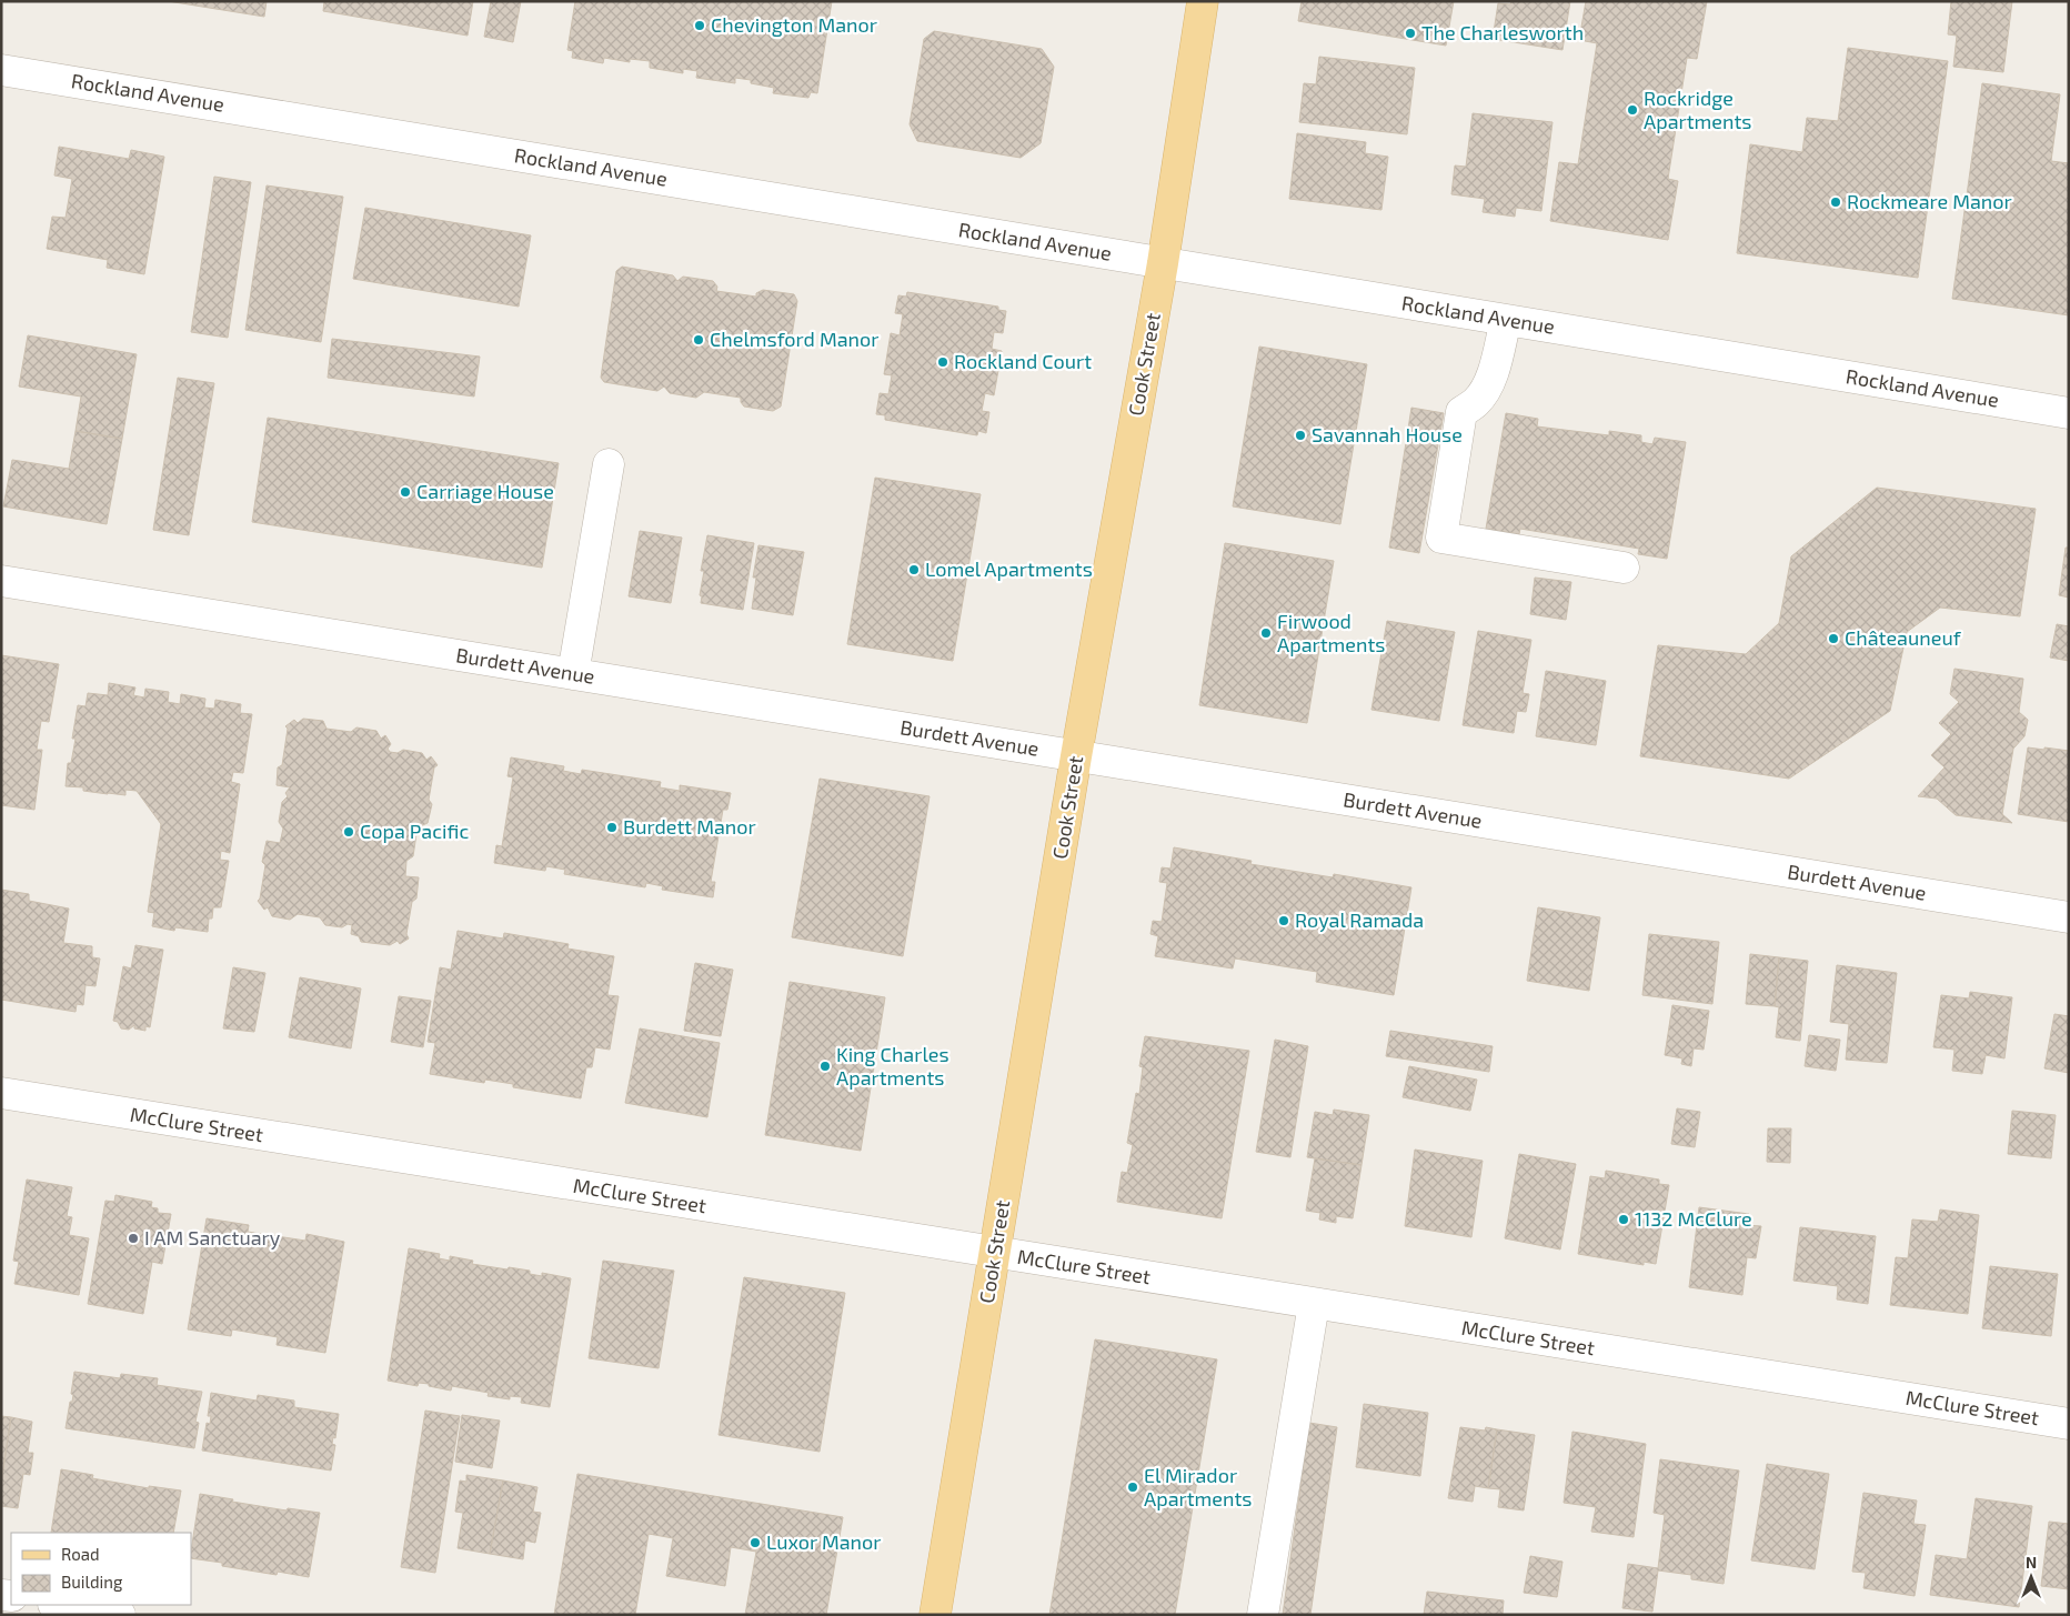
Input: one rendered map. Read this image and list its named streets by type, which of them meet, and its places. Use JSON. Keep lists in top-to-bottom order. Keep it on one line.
{"streets":{"main road":["Cook Street"],"street":["Rockland Avenue","Burdett Avenue","McClure Street"]},"crossings":[["Rockland Avenue","Cook Street"],["Cook Street","Burdett Avenue"],["Cook Street","McClure Street"]],"places":["Chevington Manor","The Charlesworth","Rockridge Apartments","Rockmeare Manor","Chelmsford Manor","Rockland Court","Savannah House","Carriage House","Lomel Apartments","Firwood Apartments","Châteauneuf","Burdett Manor","Copa Pacific","Royal Ramada","King Charles Apartments","1132 McClure","I AM Sanctuary","El Mirador Apartments","Luxor Manor"],"legend":["Road","Building"],"north":"top"}
